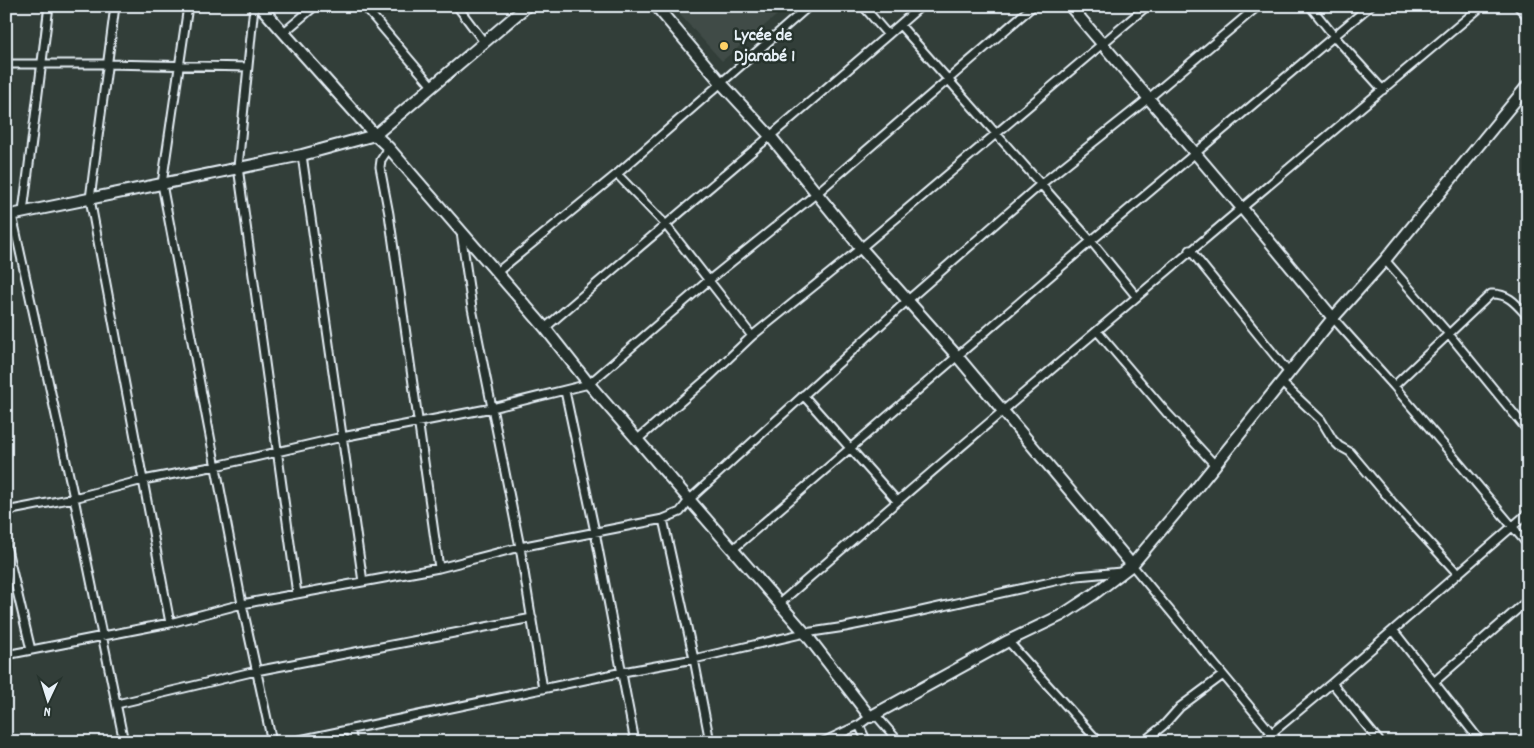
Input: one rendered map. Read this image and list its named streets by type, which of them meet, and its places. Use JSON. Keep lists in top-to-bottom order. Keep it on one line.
{"places":["Lycée de Djarabé 1"],"north":"bottom"}
